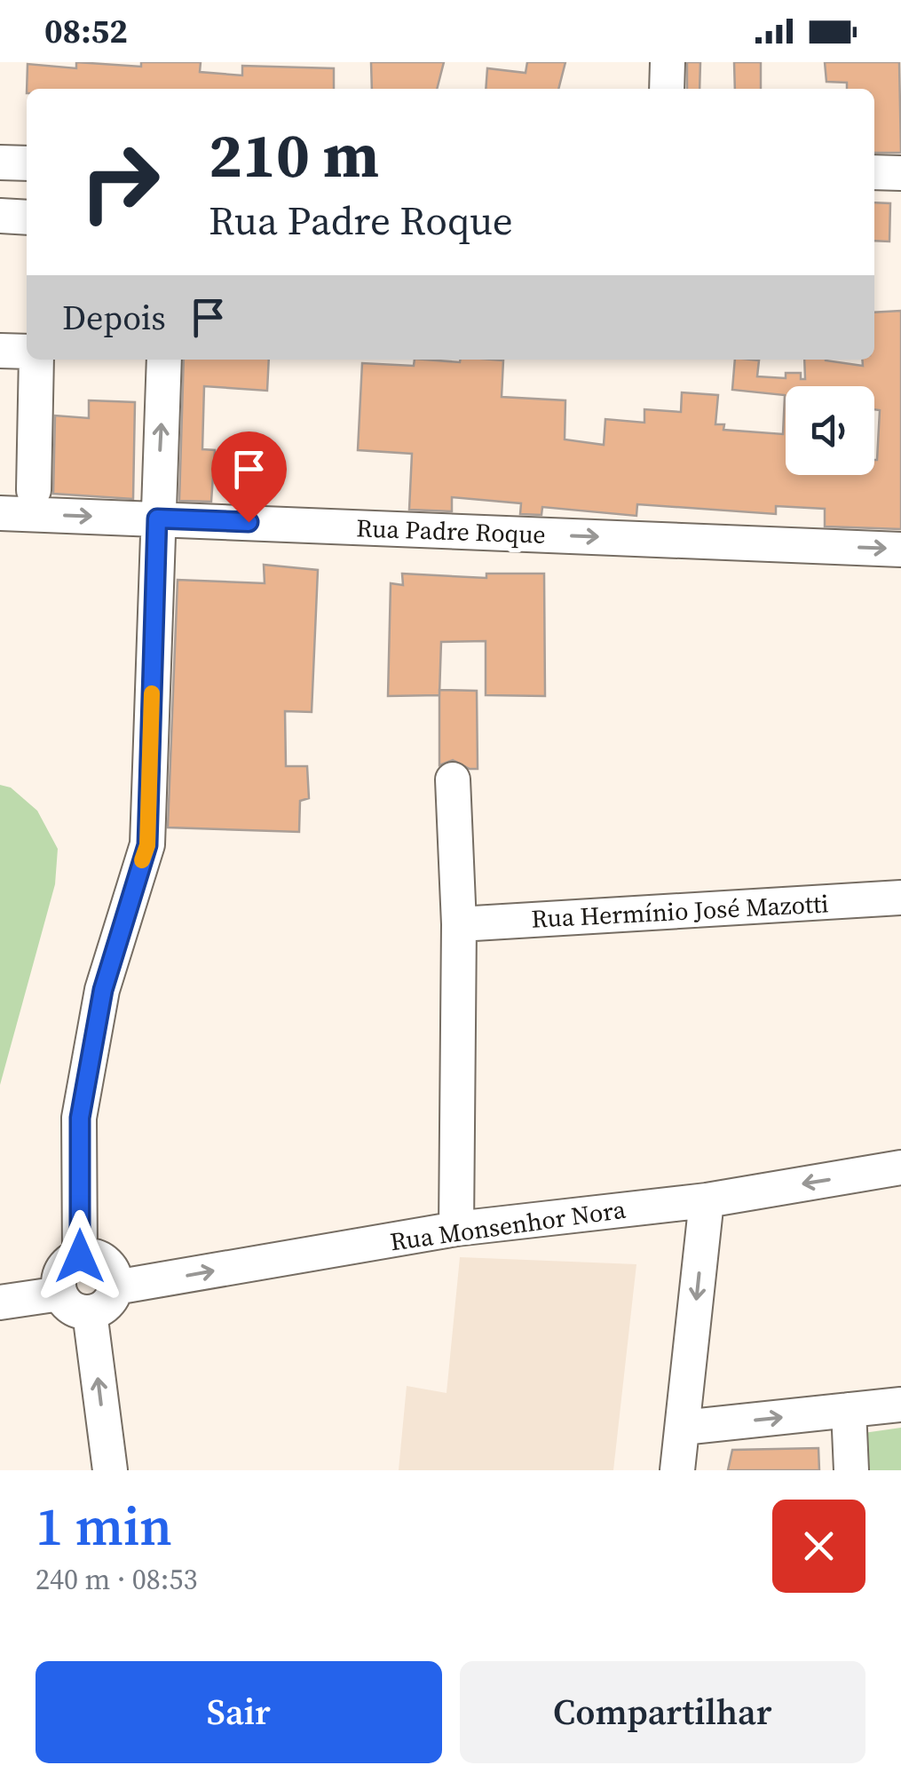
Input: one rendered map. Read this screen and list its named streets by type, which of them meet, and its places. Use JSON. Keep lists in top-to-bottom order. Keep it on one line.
{"streets":{"street":["Rua Padre Roque","Rua Hermínio José Mazotti","Rua Monsenhor Nora"]},"one_way":["Rua Padre Roque"],"page":{"status":"08:52","turn":["210 m","Rua Padre Roque"],"then":"Depois","heading":["1 min","240 m · 08:53"],"buttons":["Sair","Compartilhar"]}}
